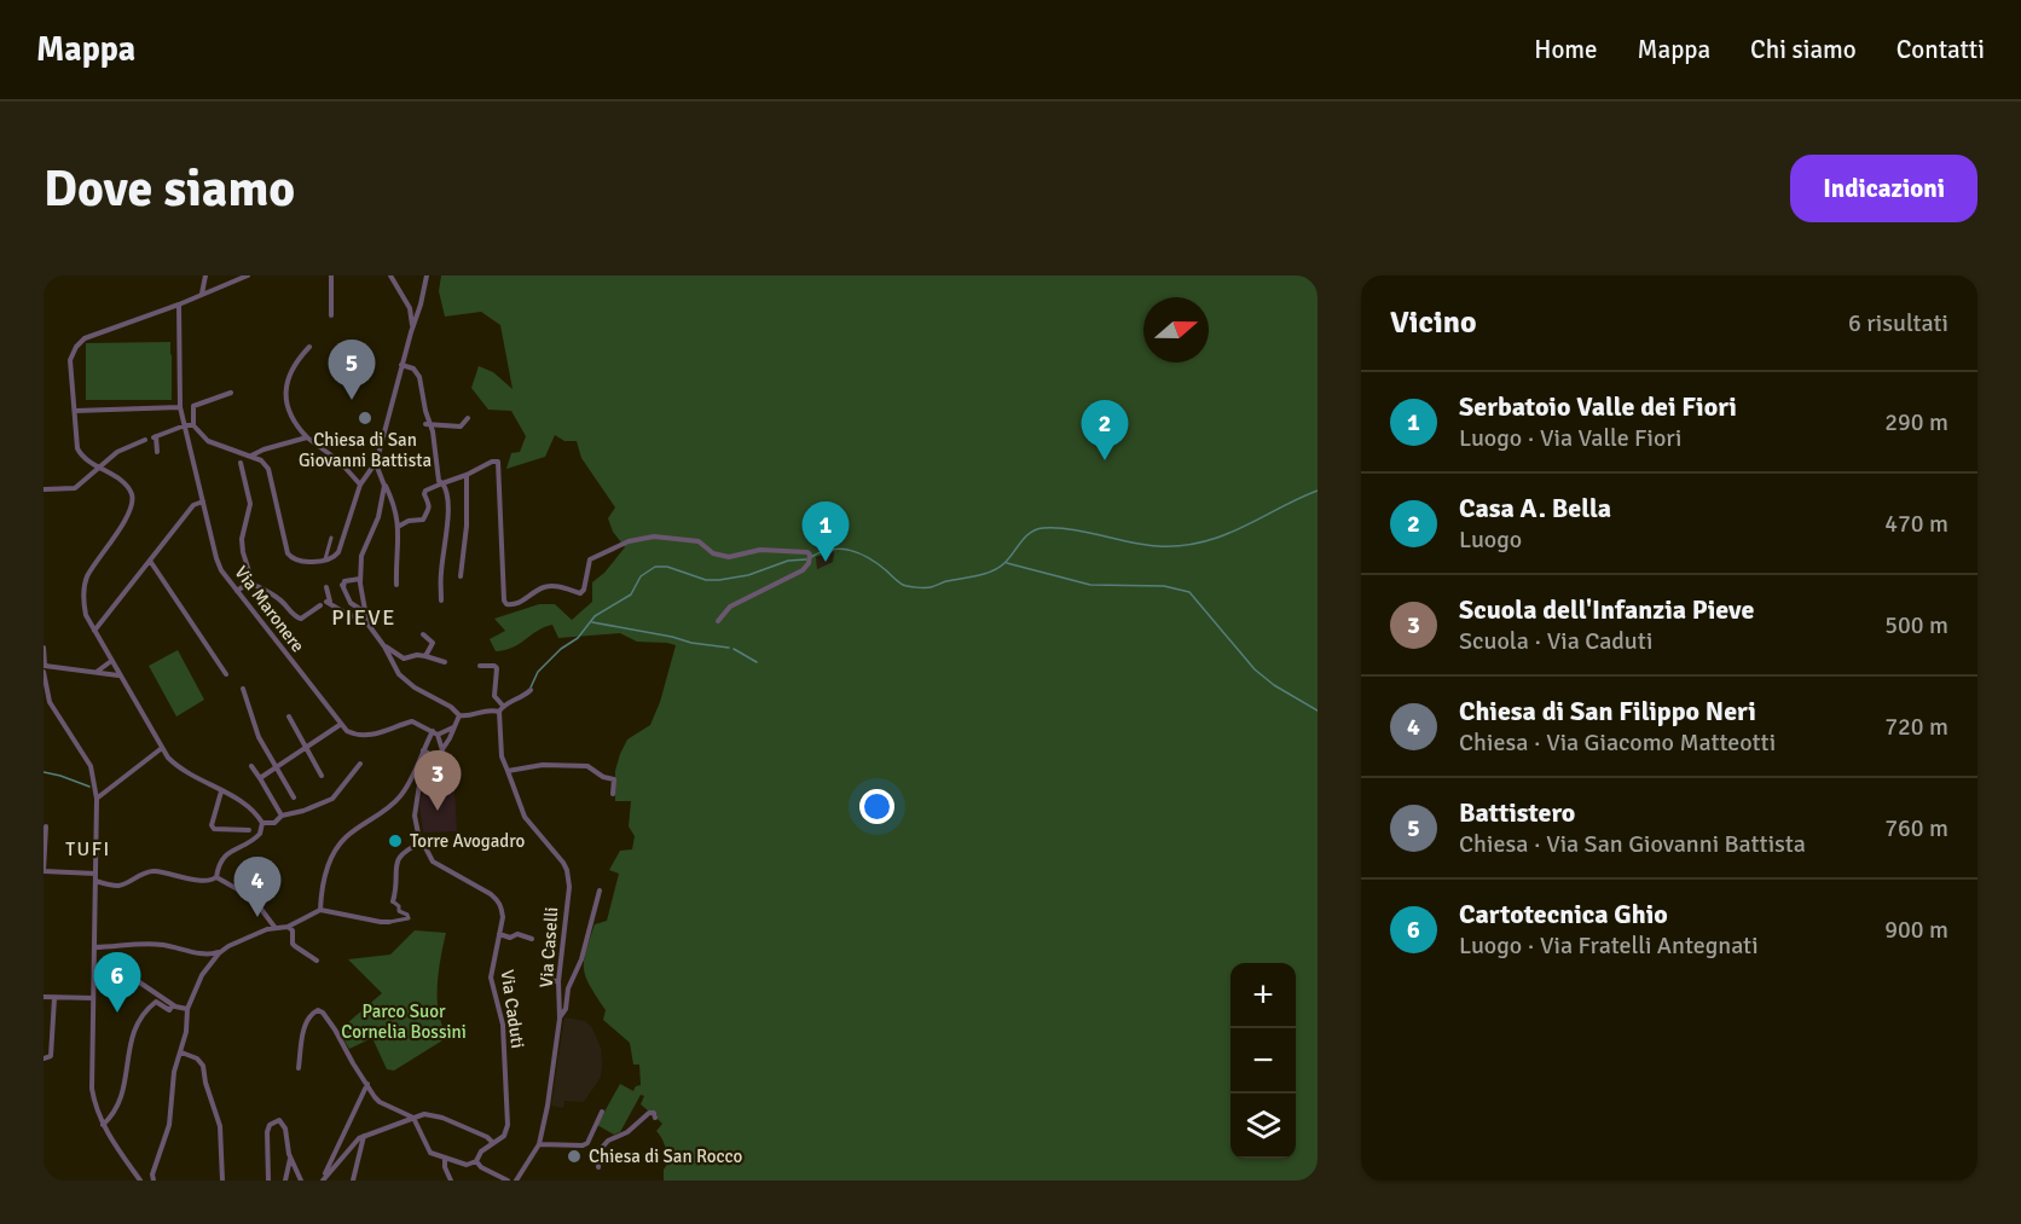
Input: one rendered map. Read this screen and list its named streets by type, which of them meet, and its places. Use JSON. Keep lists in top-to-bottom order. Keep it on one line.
{"streets":{"street":["Via Maronere","Via Caselli","Via Caduti"]},"districts":["PIEVE","TUFI"],"parks":["Parco Suor Cornelia Bossini"],"places":["Chiesa di San Giovanni Battista","Torre Avogadro","Chiesa di San Rocco"],"north":"right","page":{"header":"Mappa","nav":["Home","Mappa","Chi siamo","Contatti"],"buttons":"Indicazioni","title":"Dove siamo","heading":["Vicino","6 risultati"],"pins":["5","2","1","3","4","6"],"list":[{"mark":"1","name":"Serbatoio Valle dei Fiori","note":"Luogo · Via Valle Fiori","value":"290 m"},{"mark":"2","name":"Casa A. Bella","note":"Luogo","value":"470 m"},{"mark":"3","name":"Scuola dell'Infanzia Pieve","note":"Scuola · Via Caduti","value":"500 m"},{"mark":"4","name":"Chiesa di San Filippo Neri","note":"Chiesa · Via Giacomo Matteotti","value":"720 m"},{"mark":"5","name":"Battistero","note":"Chiesa · Via San Giovanni Battista","value":"760 m"},{"mark":"6","name":"Cartotecnica Ghio","note":"Luogo · Via Fratelli Antegnati","value":"900 m"}],"map_buttons":["+","−"]}}
